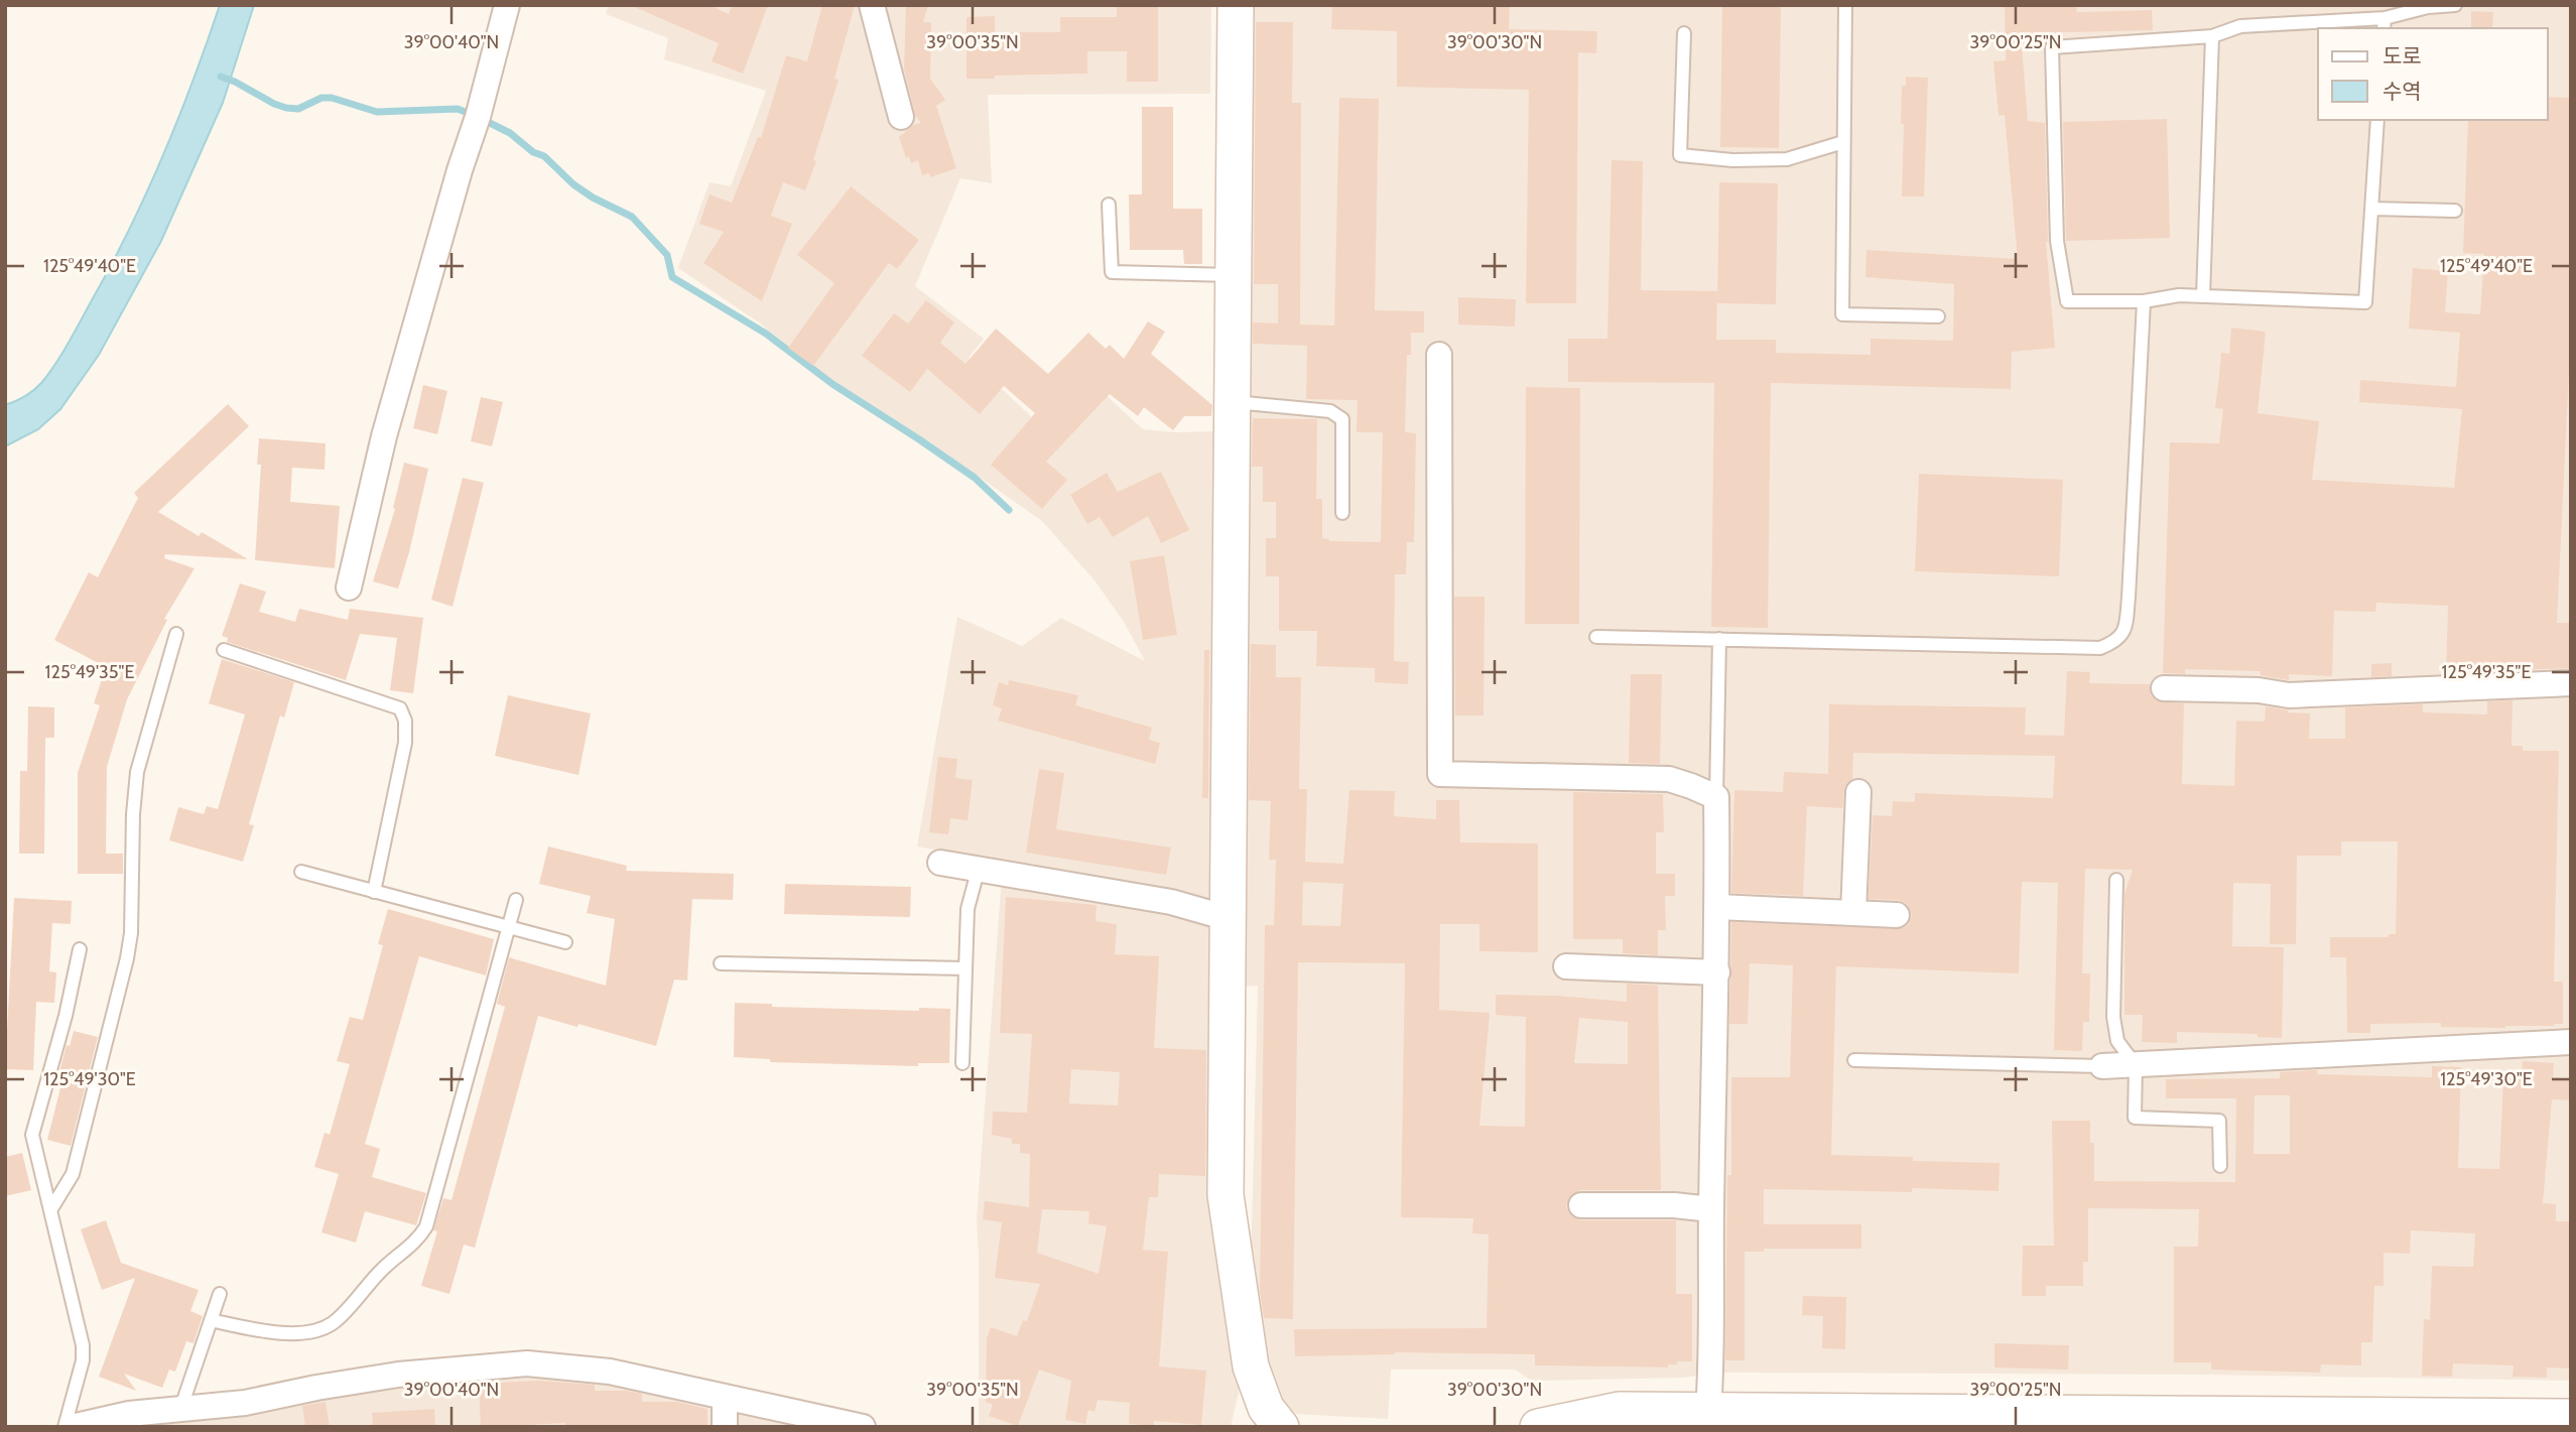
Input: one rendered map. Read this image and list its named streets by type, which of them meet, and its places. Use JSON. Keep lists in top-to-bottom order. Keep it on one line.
{"legend":["도로","수역"],"coordinates":["39°00'40\"N","39°00'35\"N","39°00'30\"N","39°00'25\"N","125°49'40\"E","125°49'35\"E","125°49'30\"E"]}
